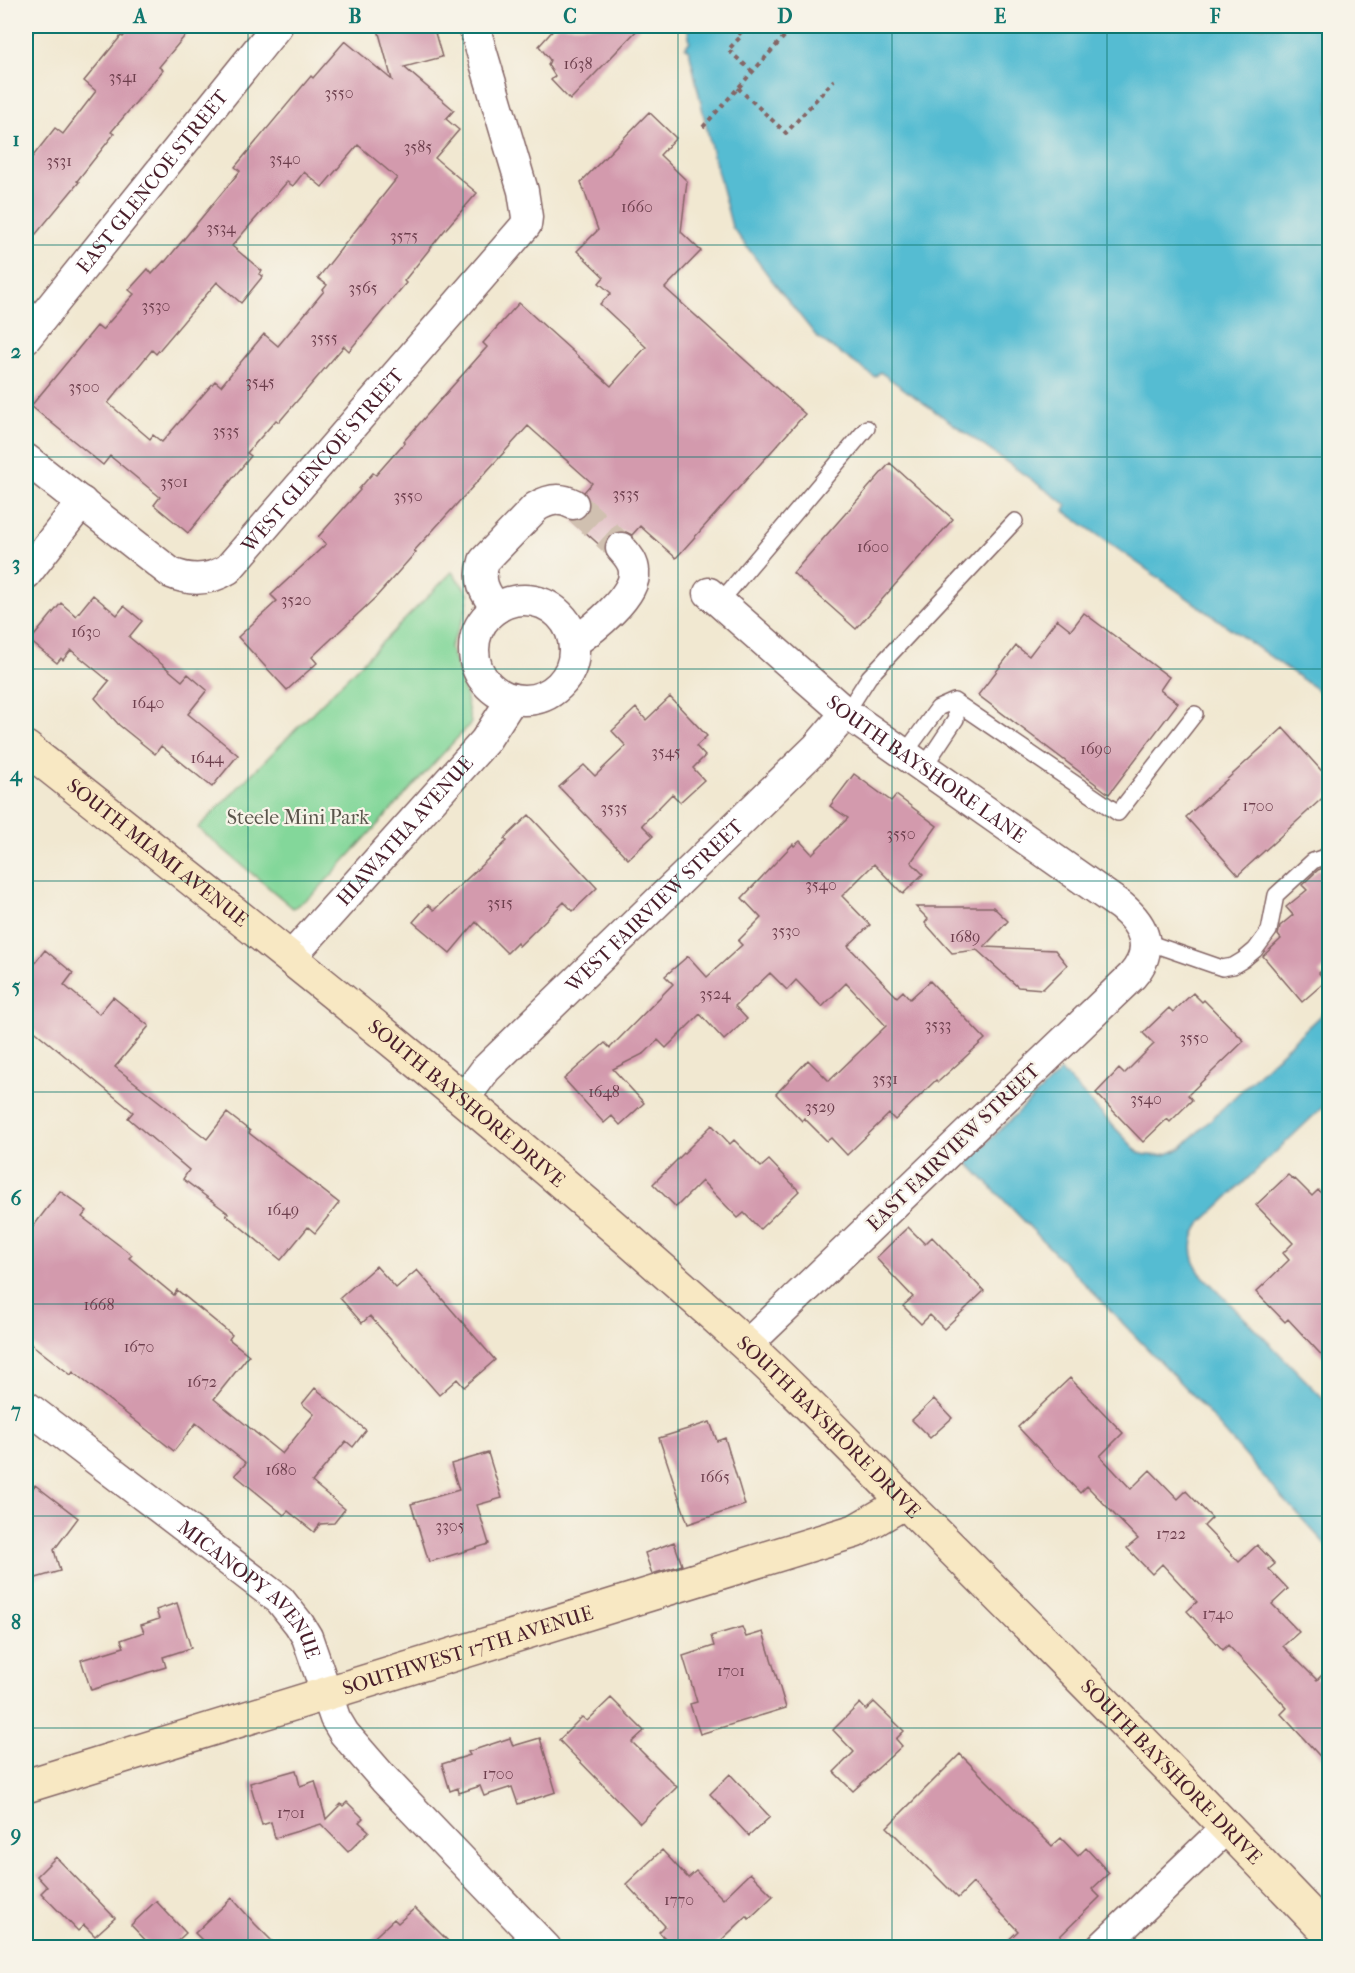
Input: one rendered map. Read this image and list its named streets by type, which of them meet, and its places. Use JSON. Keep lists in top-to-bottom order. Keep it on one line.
{"streets":{"main road":["SOUTH MIAMI AVENUE","SOUTH BAYSHORE DRIVE","SOUTHWEST 17TH AVENUE"],"street":["EAST GLENCOE STREET","WEST GLENCOE STREET","SOUTH BAYSHORE LANE","HIAWATHA AVENUE","WEST FAIRVIEW STREET","EAST FAIRVIEW STREET","MICANOPY AVENUE"]},"crossings":[["SOUTH BAYSHORE LANE","WEST FAIRVIEW STREET"],["SOUTH BAYSHORE LANE","EAST FAIRVIEW STREET"],["HIAWATHA AVENUE","SOUTH MIAMI AVENUE"],["HIAWATHA AVENUE","SOUTH BAYSHORE DRIVE"],["SOUTH MIAMI AVENUE","SOUTH BAYSHORE DRIVE"],["WEST FAIRVIEW STREET","SOUTH BAYSHORE DRIVE"],["SOUTH BAYSHORE DRIVE","EAST FAIRVIEW STREET"],["SOUTH BAYSHORE DRIVE","SOUTHWEST 17TH AVENUE"],["MICANOPY AVENUE","SOUTHWEST 17TH AVENUE"]],"parks":["Steele Mini Park"],"house_numbers":["1638","3541","3550","3585","3540","3531","1660","3534","3575","3565","3530","3555","3545","3500","3535","3501","3535","3550","1600","3520","1630","1640","1690","3545","1644","1700","3535","3550","3540","3515","3530","1689","3524","3533","3550","3531","1648","3540","3529","1649","1668","1670","1672","1680","1665","3305","1722","1740","1701","1700","1701","1770"],"grid":{"columns":["A","B","C","D","E","F"],"rows":["1","2","3","4","5","6","7","8","9"]}}
